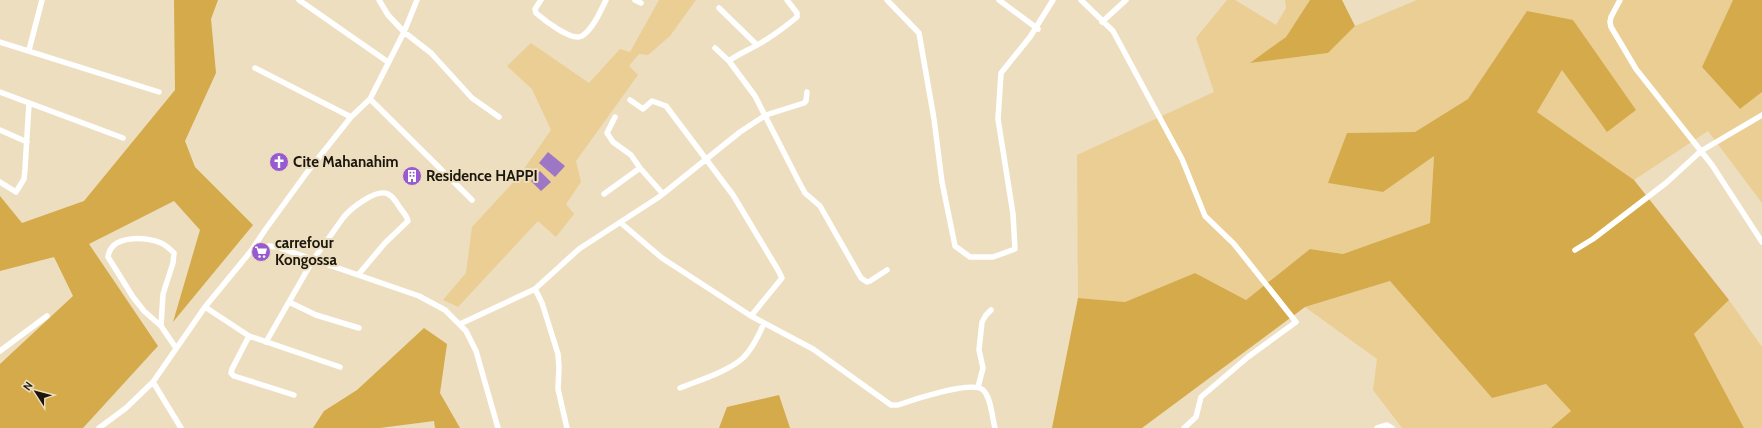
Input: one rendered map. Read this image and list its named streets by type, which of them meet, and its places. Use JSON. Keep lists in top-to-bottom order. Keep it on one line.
{"places":{"church":["Cite Mahanahim"],"building":["Residence HAPPI"],"supermarket":["carrefour Kongossa"]},"north":"top left"}
